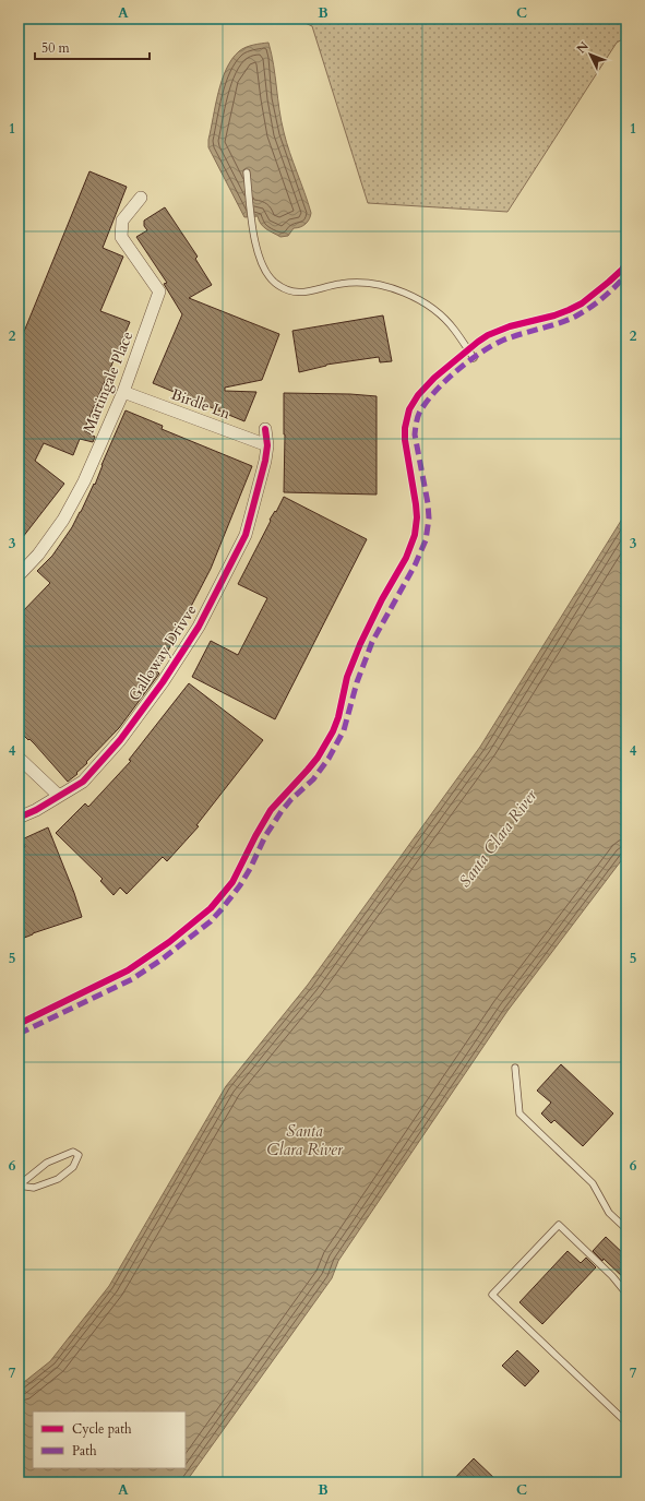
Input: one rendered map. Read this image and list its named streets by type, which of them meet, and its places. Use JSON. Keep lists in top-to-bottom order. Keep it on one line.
{"streets":{"street":["Martingale Place","Birdle Ln","Galloway Drivve"]},"crossings":[["Martingale Place","Birdle Ln"],["Birdle Ln","Galloway Drivve"]],"water":["Santa Clara River"],"legend":["Cycle path","Path"],"scale_bar":"50 m","north":"top left","grid":{"columns":["A","B","C"],"rows":["1","2","3","4","5","6","7"]}}
